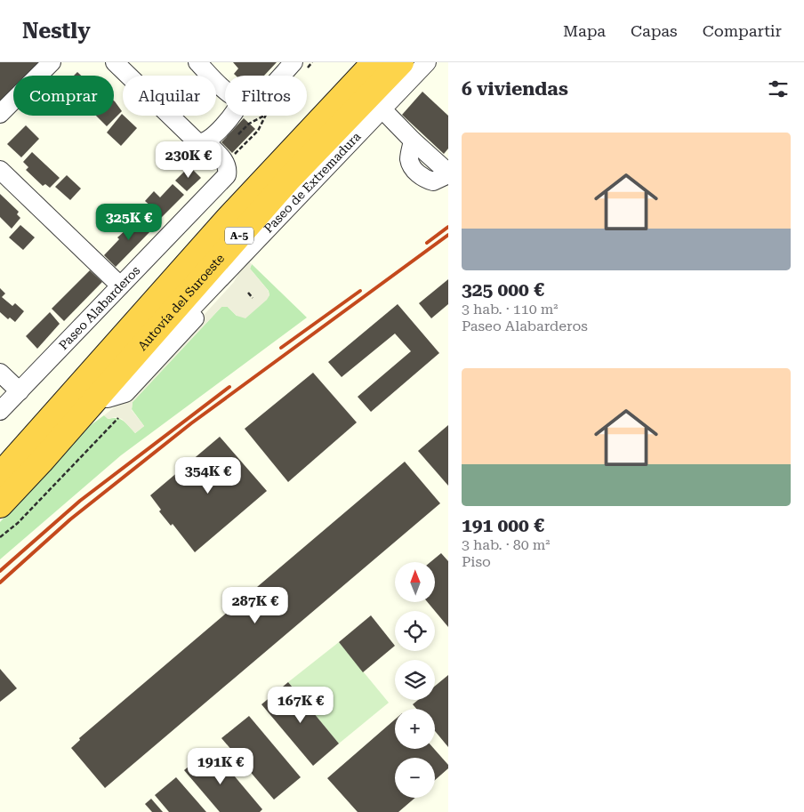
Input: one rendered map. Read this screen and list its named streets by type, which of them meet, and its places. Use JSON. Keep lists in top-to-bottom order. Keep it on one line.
{"streets":{"highway":["A-5","Autovía del Suroeste"],"street":["Paseo de Extremadura","Paseo Alabarderos"]},"crossings":[["Paseo de Extremadura","Autovía del Suroeste"]],"north":"top","page":{"header":"Nestly","nav":["Mapa","Capas","Compartir"],"heading":"6 viviendas","chip":["Comprar","Alquilar","Filtros"],"list":[{"name":"325 000 €","note":"3 hab. · 110 m² · Paseo Alabarderos"},{"name":"191 000 €","note":"3 hab. · 80 m² · Piso"}],"price":["230K €","325K €","354K €","287K €","167K €","191K €"],"map_buttons":["+","−"]}}
